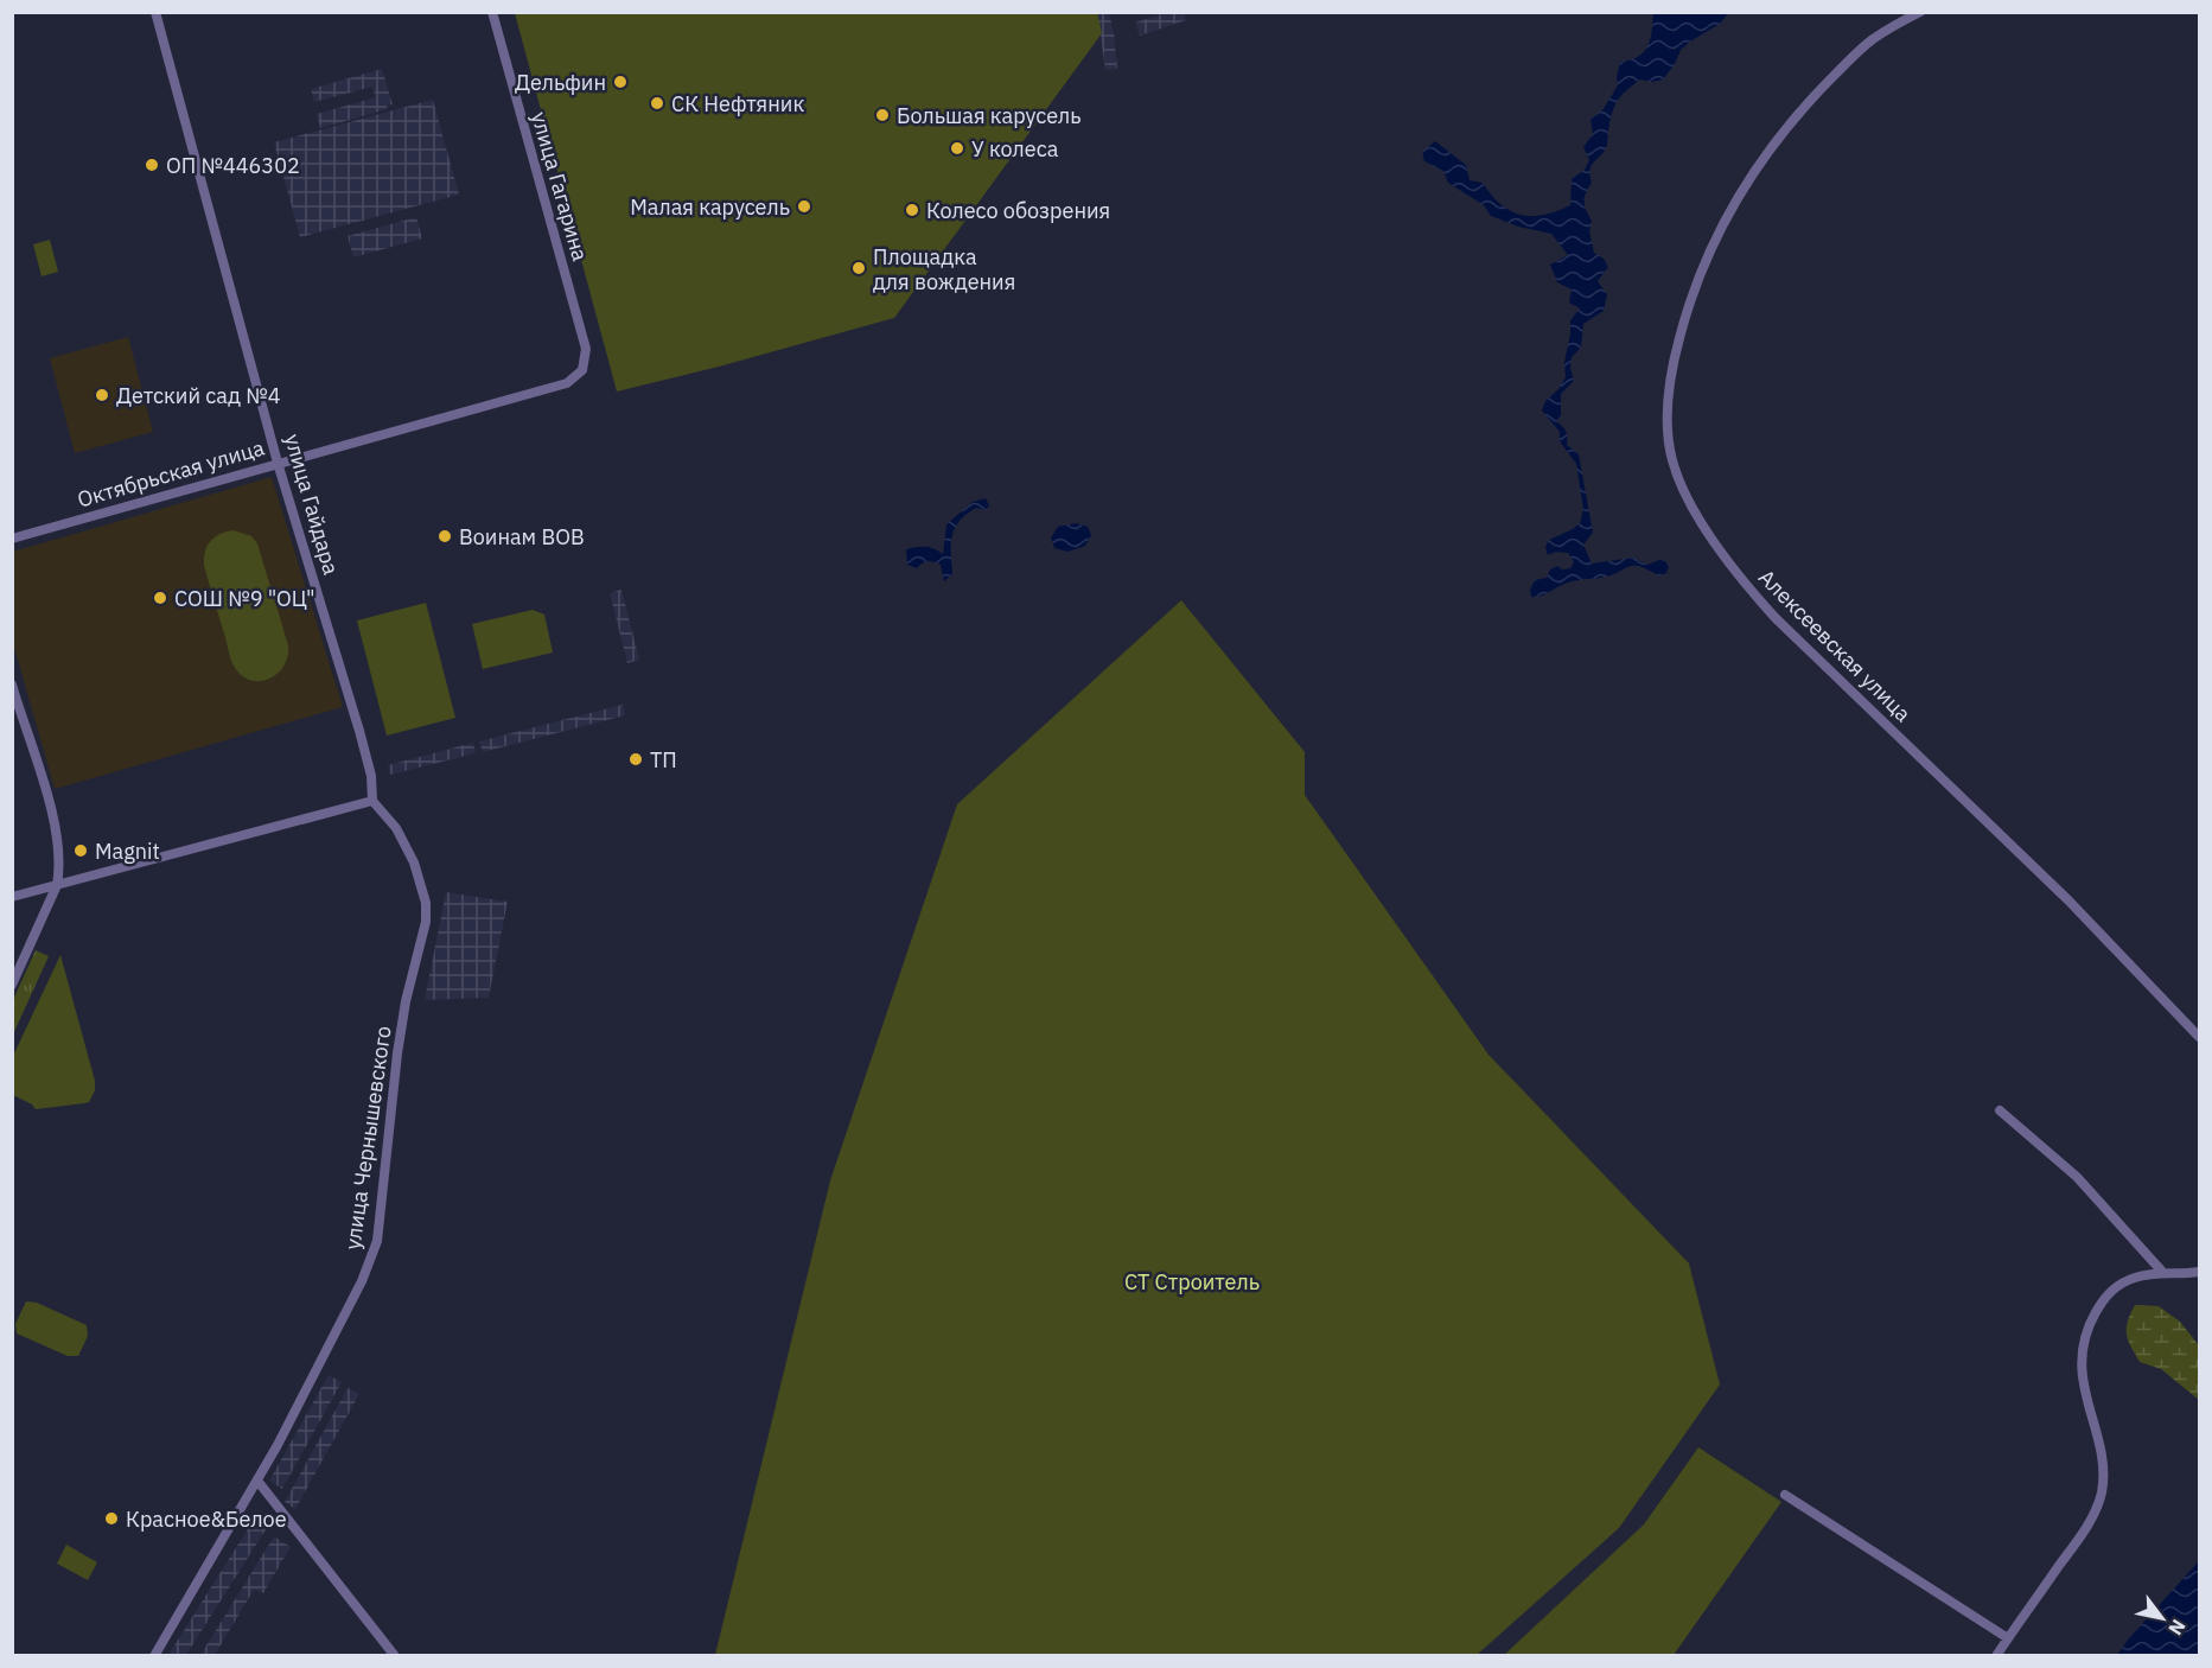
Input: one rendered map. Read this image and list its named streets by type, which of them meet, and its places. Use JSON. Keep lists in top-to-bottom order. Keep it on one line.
{"streets":{"street":["улица Гагарина","Октябрьская улица","улица Гайдара","Алексеевская улица","улица Чернышевского"]},"crossings":[["улица Гагарина","Октябрьская улица"],["Октябрьская улица","улица Гайдара"],["улица Гайдара","улица Чернышевского"]],"parks":["СТ Строитель"],"places":["Дельфин","СК Нефтяник","Большая карусель","У колеса","ОП №446302","Малая карусель","Колесо обозрения","Площадка для вождения","Детский сад №4","Воинам ВОВ","СОШ №9 \"ОЦ\"","ТП","Magnit","Красное&Белое"],"north":"bottom right"}
